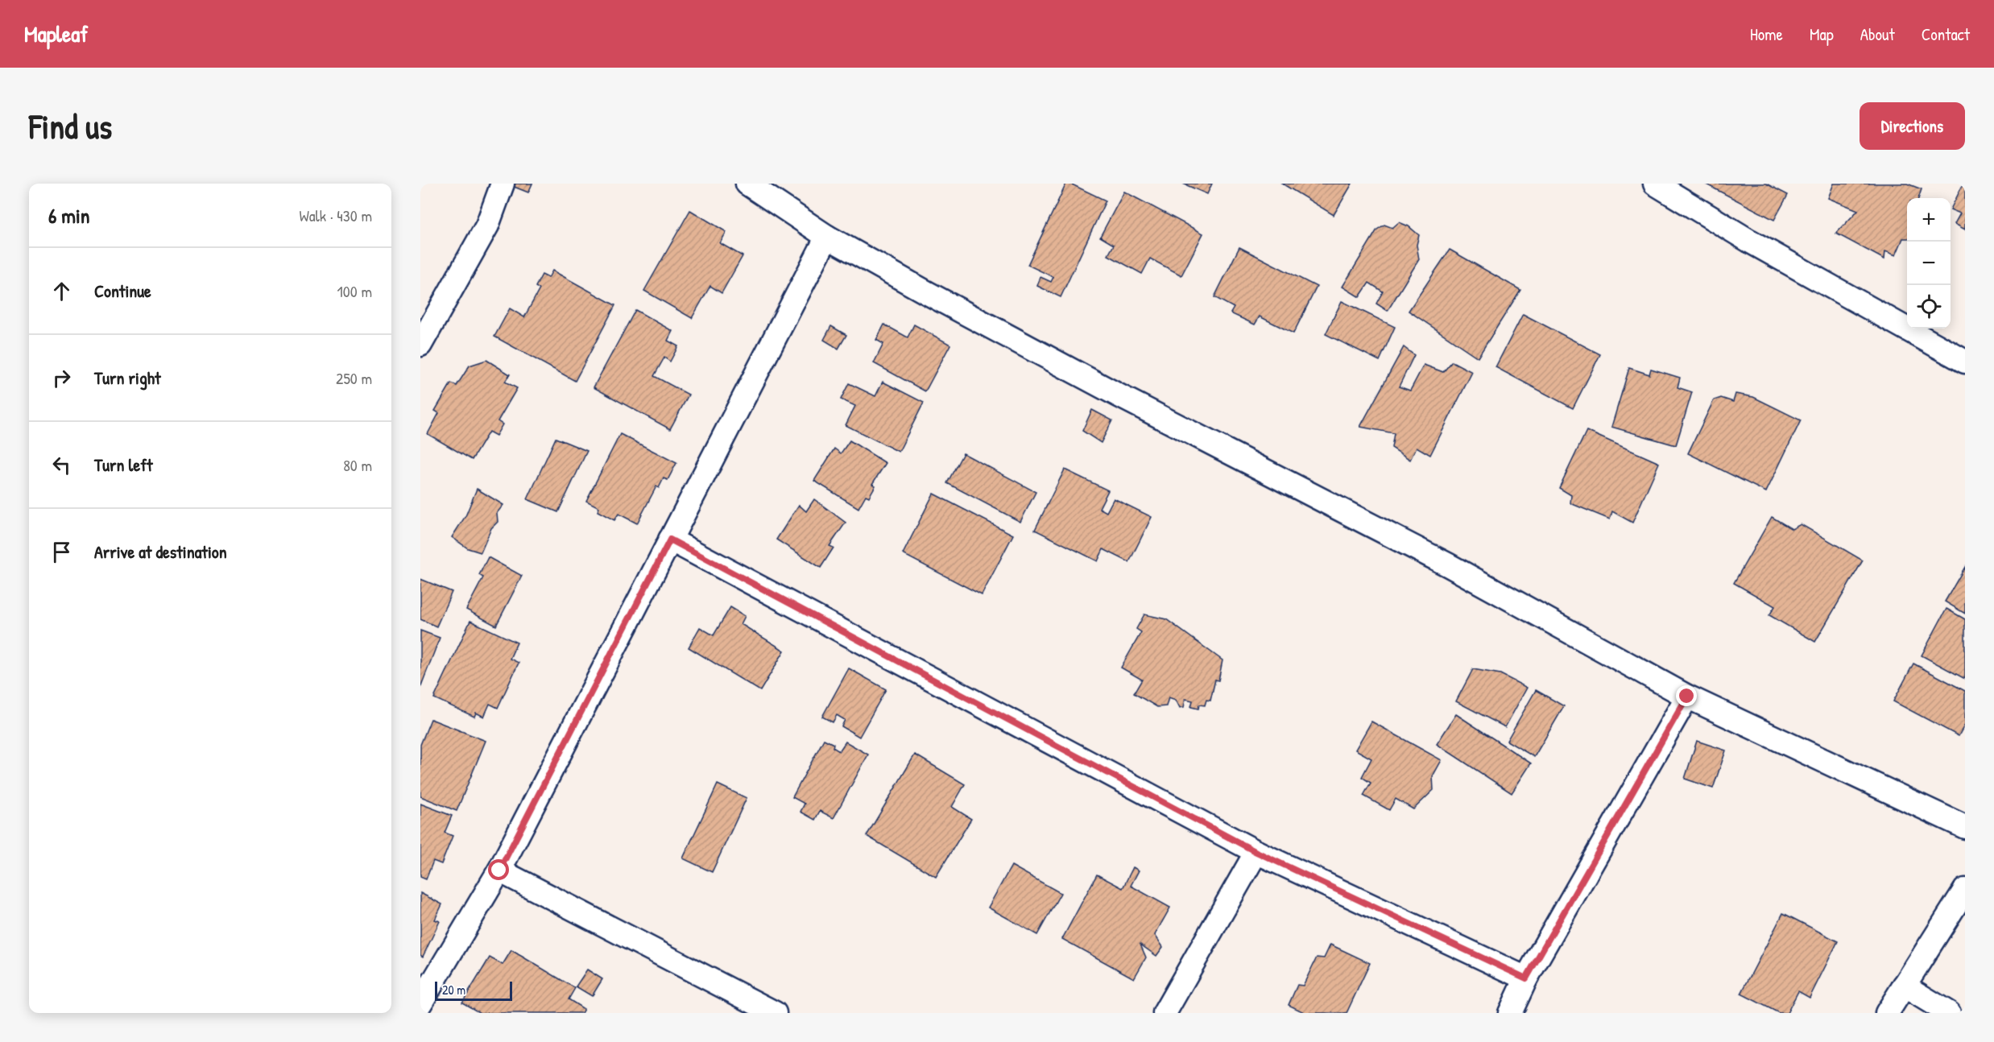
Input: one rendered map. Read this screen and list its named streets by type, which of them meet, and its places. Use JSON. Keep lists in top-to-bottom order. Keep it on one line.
{"scale_bar":"20 m","page":{"header":"Mapleaf","nav":["Home","Map","About","Contact"],"buttons":"Directions","title":"Find us","heading":["6 min","Walk · 430 m"],"map_buttons":["+","−"],"list":[["Continue","100 m"],["Turn right","250 m"],["Turn left","80 m"],"Arrive at destination"],"scale":"20 m"}}
